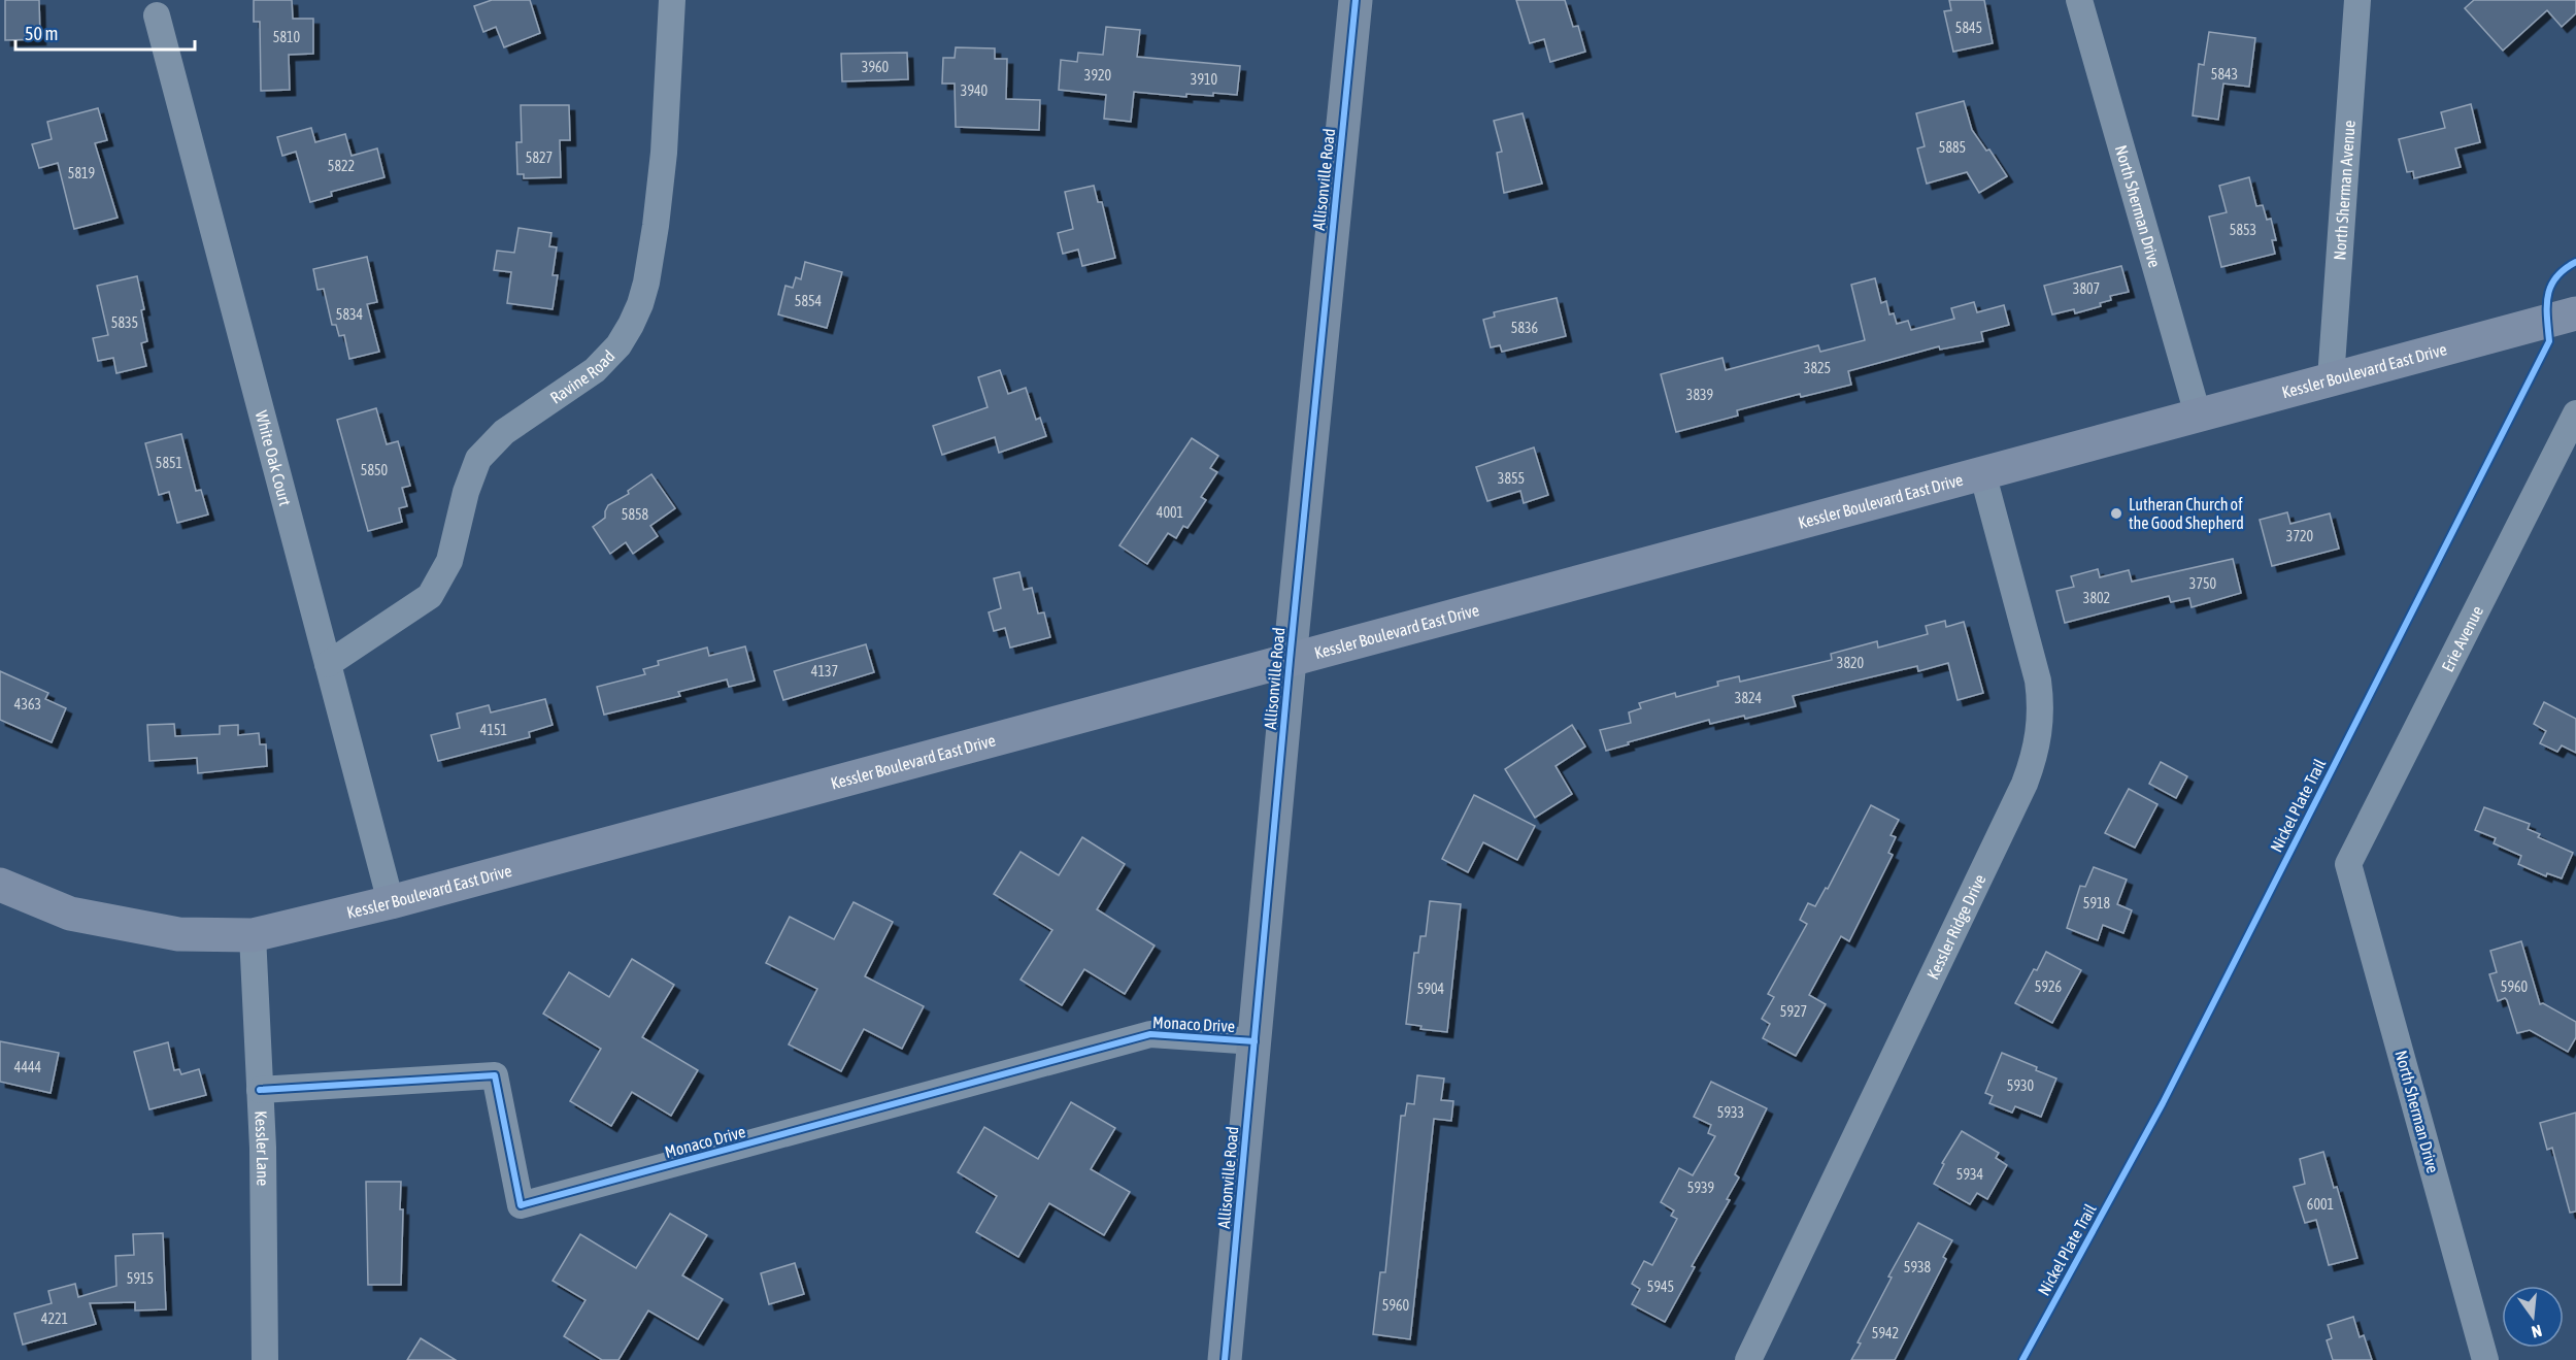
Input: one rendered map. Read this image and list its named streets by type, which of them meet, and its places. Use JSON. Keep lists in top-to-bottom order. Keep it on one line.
{"streets":{"main road":["Allisonville Road","Kessler Boulevard East Drive"],"street":["North Sherman Avenue","North Sherman Drive","Ravine Road","White Oak Court","Erie Avenue","Kessler Ridge Drive","Monaco Drive","Kessler Lane"],"cycle path":["Nickel Plate Trail"]},"crossings":[["Allisonville Road","Kessler Boulevard East Drive"],["Allisonville Road","Monaco Drive"],["North Sherman Avenue","Kessler Boulevard East Drive"],["North Sherman Drive","Kessler Boulevard East Drive"],["North Sherman Drive","Erie Avenue"],["Kessler Boulevard East Drive","White Oak Court"],["Kessler Boulevard East Drive","Kessler Ridge Drive"],["Kessler Boulevard East Drive","Kessler Lane"],["Ravine Road","White Oak Court"],["Monaco Drive","Kessler Lane"]],"places":["Lutheran Church of the Good Shepherd"],"house_numbers":["5845","5810","3960","5843","3920","3910","3940","5885","5827","5822","5819","5853","3807","5854","5834","5835","5836","3825","3839","5851","5850","3855","4001","5858","3720","3750","3802","3820","4137","3824","4363","4151","5918","5926","5960","5904","5927","4444","5930","5933","5934","5939","6001","5938","5915","5945","5960","4221","5942"],"scale_bar":"50 m","north":"bottom"}
